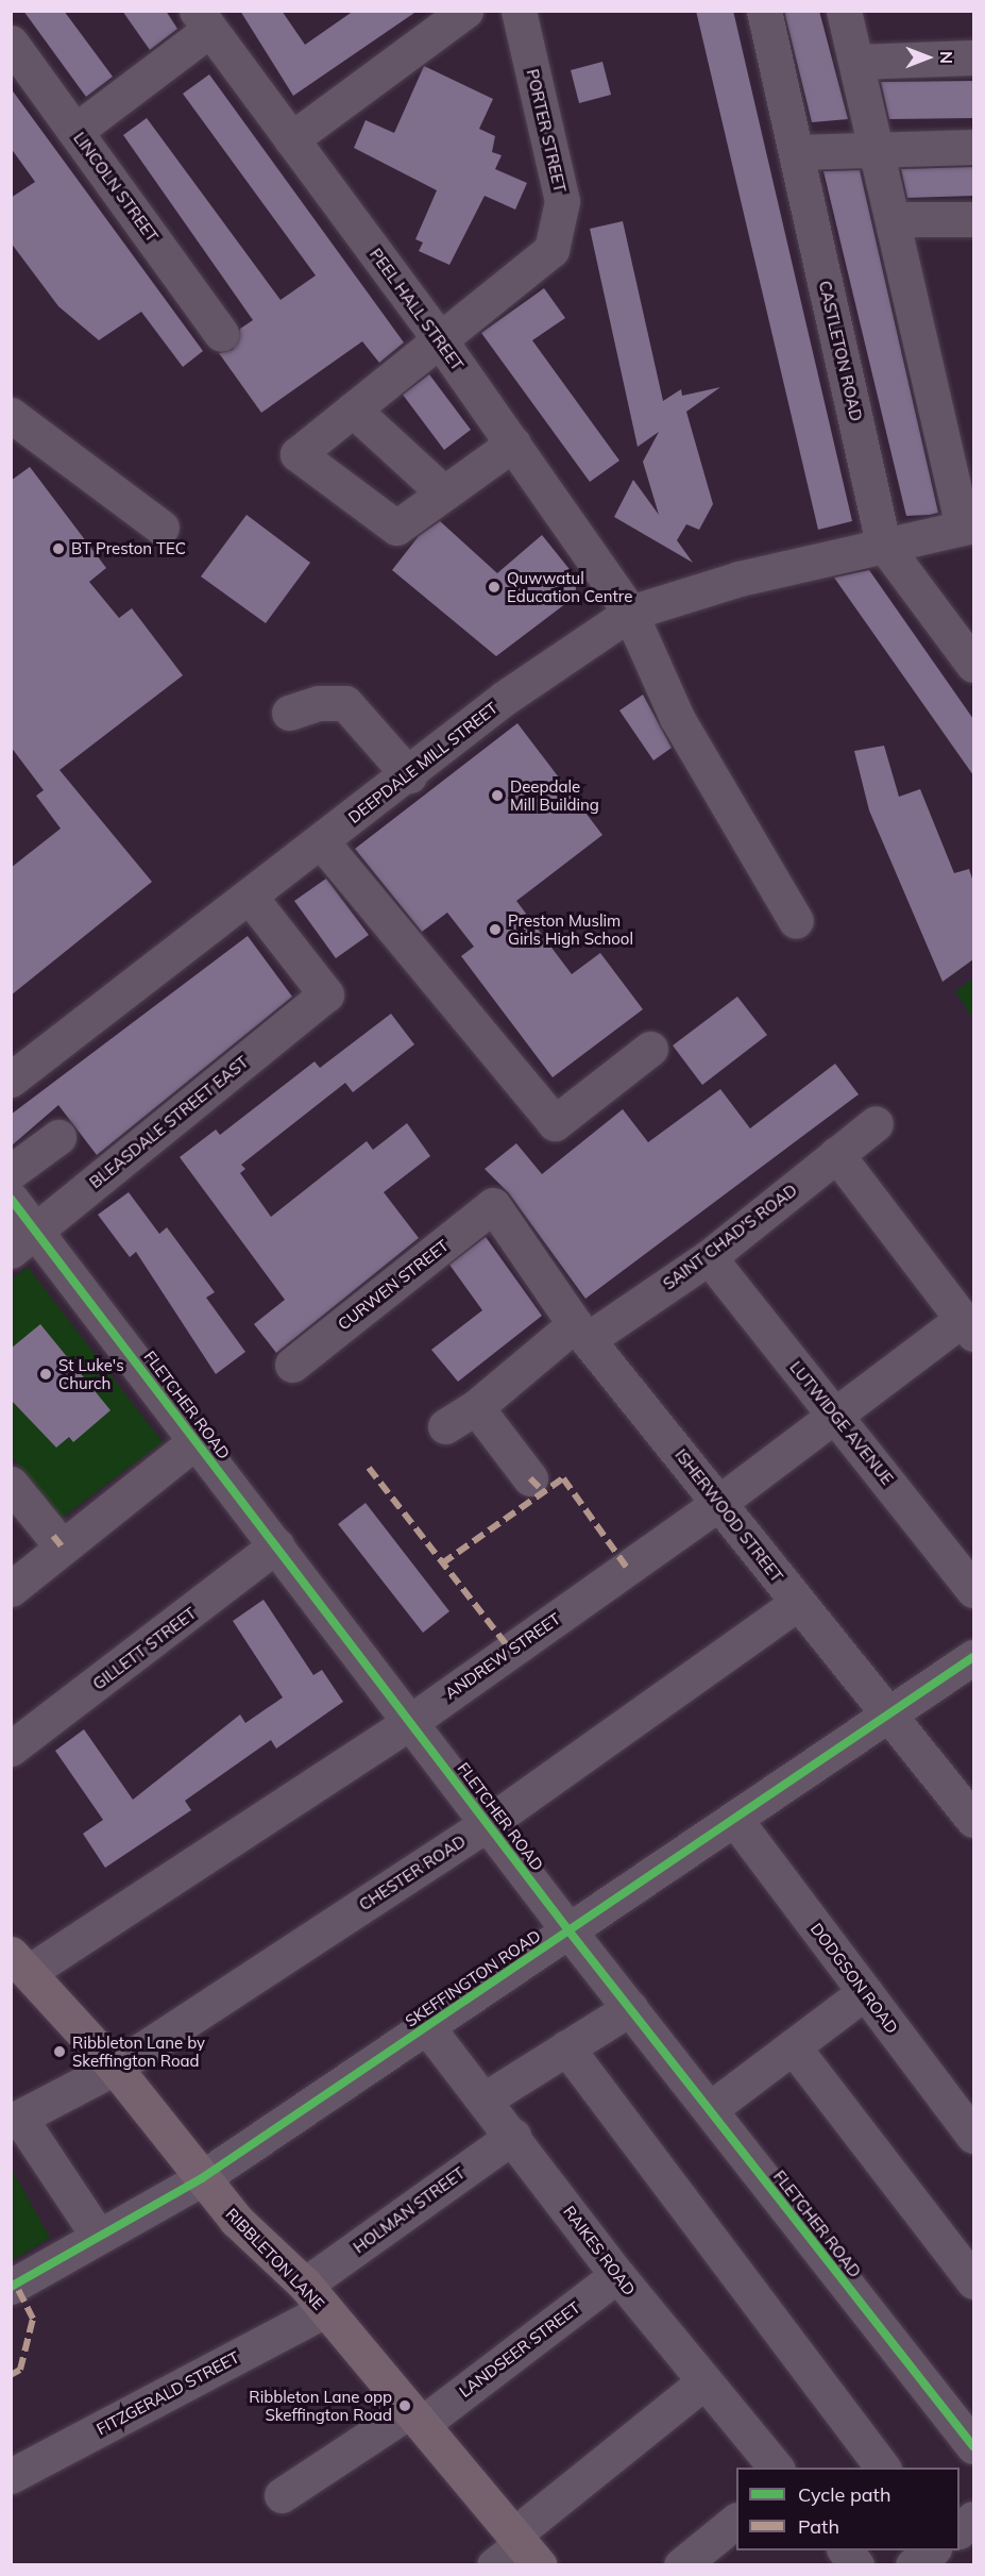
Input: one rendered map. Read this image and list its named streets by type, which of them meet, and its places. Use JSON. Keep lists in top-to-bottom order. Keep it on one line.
{"streets":{"main road":["RIBBLETON LANE"],"street":["PORTER STREET","LINCOLN STREET","PEEL HALL STREET","CASTLETON ROAD","DEEPDALE MILL STREET","BLEASDALE STREET EAST","SAINT CHAD'S ROAD","CURWEN STREET","FLETCHER ROAD","LUTWIDGE AVENUE","ISHERWOOD STREET","GILLETT STREET","ANDREW STREET","CHESTER ROAD","SKEFFINGTON ROAD","DODGSON ROAD","HOLMAN STREET","RAIKES ROAD","LANDSEER STREET","FITZGERALD STREET"]},"crossings":[["PORTER STREET","PEEL HALL STREET"],["PEEL HALL STREET","DEEPDALE MILL STREET"],["CASTLETON ROAD","DEEPDALE MILL STREET"],["DEEPDALE MILL STREET","BLEASDALE STREET EAST"],["BLEASDALE STREET EAST","FLETCHER ROAD"],["SAINT CHAD'S ROAD","LUTWIDGE AVENUE"],["SAINT CHAD'S ROAD","ISHERWOOD STREET"],["CURWEN STREET","ISHERWOOD STREET"],["FLETCHER ROAD","GILLETT STREET"],["FLETCHER ROAD","ANDREW STREET"],["FLETCHER ROAD","CHESTER ROAD"],["FLETCHER ROAD","SKEFFINGTON ROAD"],["LUTWIDGE AVENUE","ANDREW STREET"],["ISHERWOOD STREET","ANDREW STREET"],["ISHERWOOD STREET","CHESTER ROAD"],["ISHERWOOD STREET","SKEFFINGTON ROAD"],["ANDREW STREET","RIBBLETON LANE"],["CHESTER ROAD","RIBBLETON LANE"],["SKEFFINGTON ROAD","DODGSON ROAD"],["SKEFFINGTON ROAD","RAIKES ROAD"],["SKEFFINGTON ROAD","RIBBLETON LANE"],["HOLMAN STREET","RAIKES ROAD"],["HOLMAN STREET","RIBBLETON LANE"],["HOLMAN STREET","FITZGERALD STREET"],["RAIKES ROAD","LANDSEER STREET"],["RIBBLETON LANE","LANDSEER STREET"],["RIBBLETON LANE","FITZGERALD STREET"]],"places":["BT Preston TEC","Quwwatul Education Centre","Deepdale Mill Building","Preston Muslim Girls High School","St Luke's Church","Ribbleton Lane by Skeffington Road","Ribbleton Lane opp Skeffington Road"],"legend":["Cycle path","Path"],"north":"right"}
